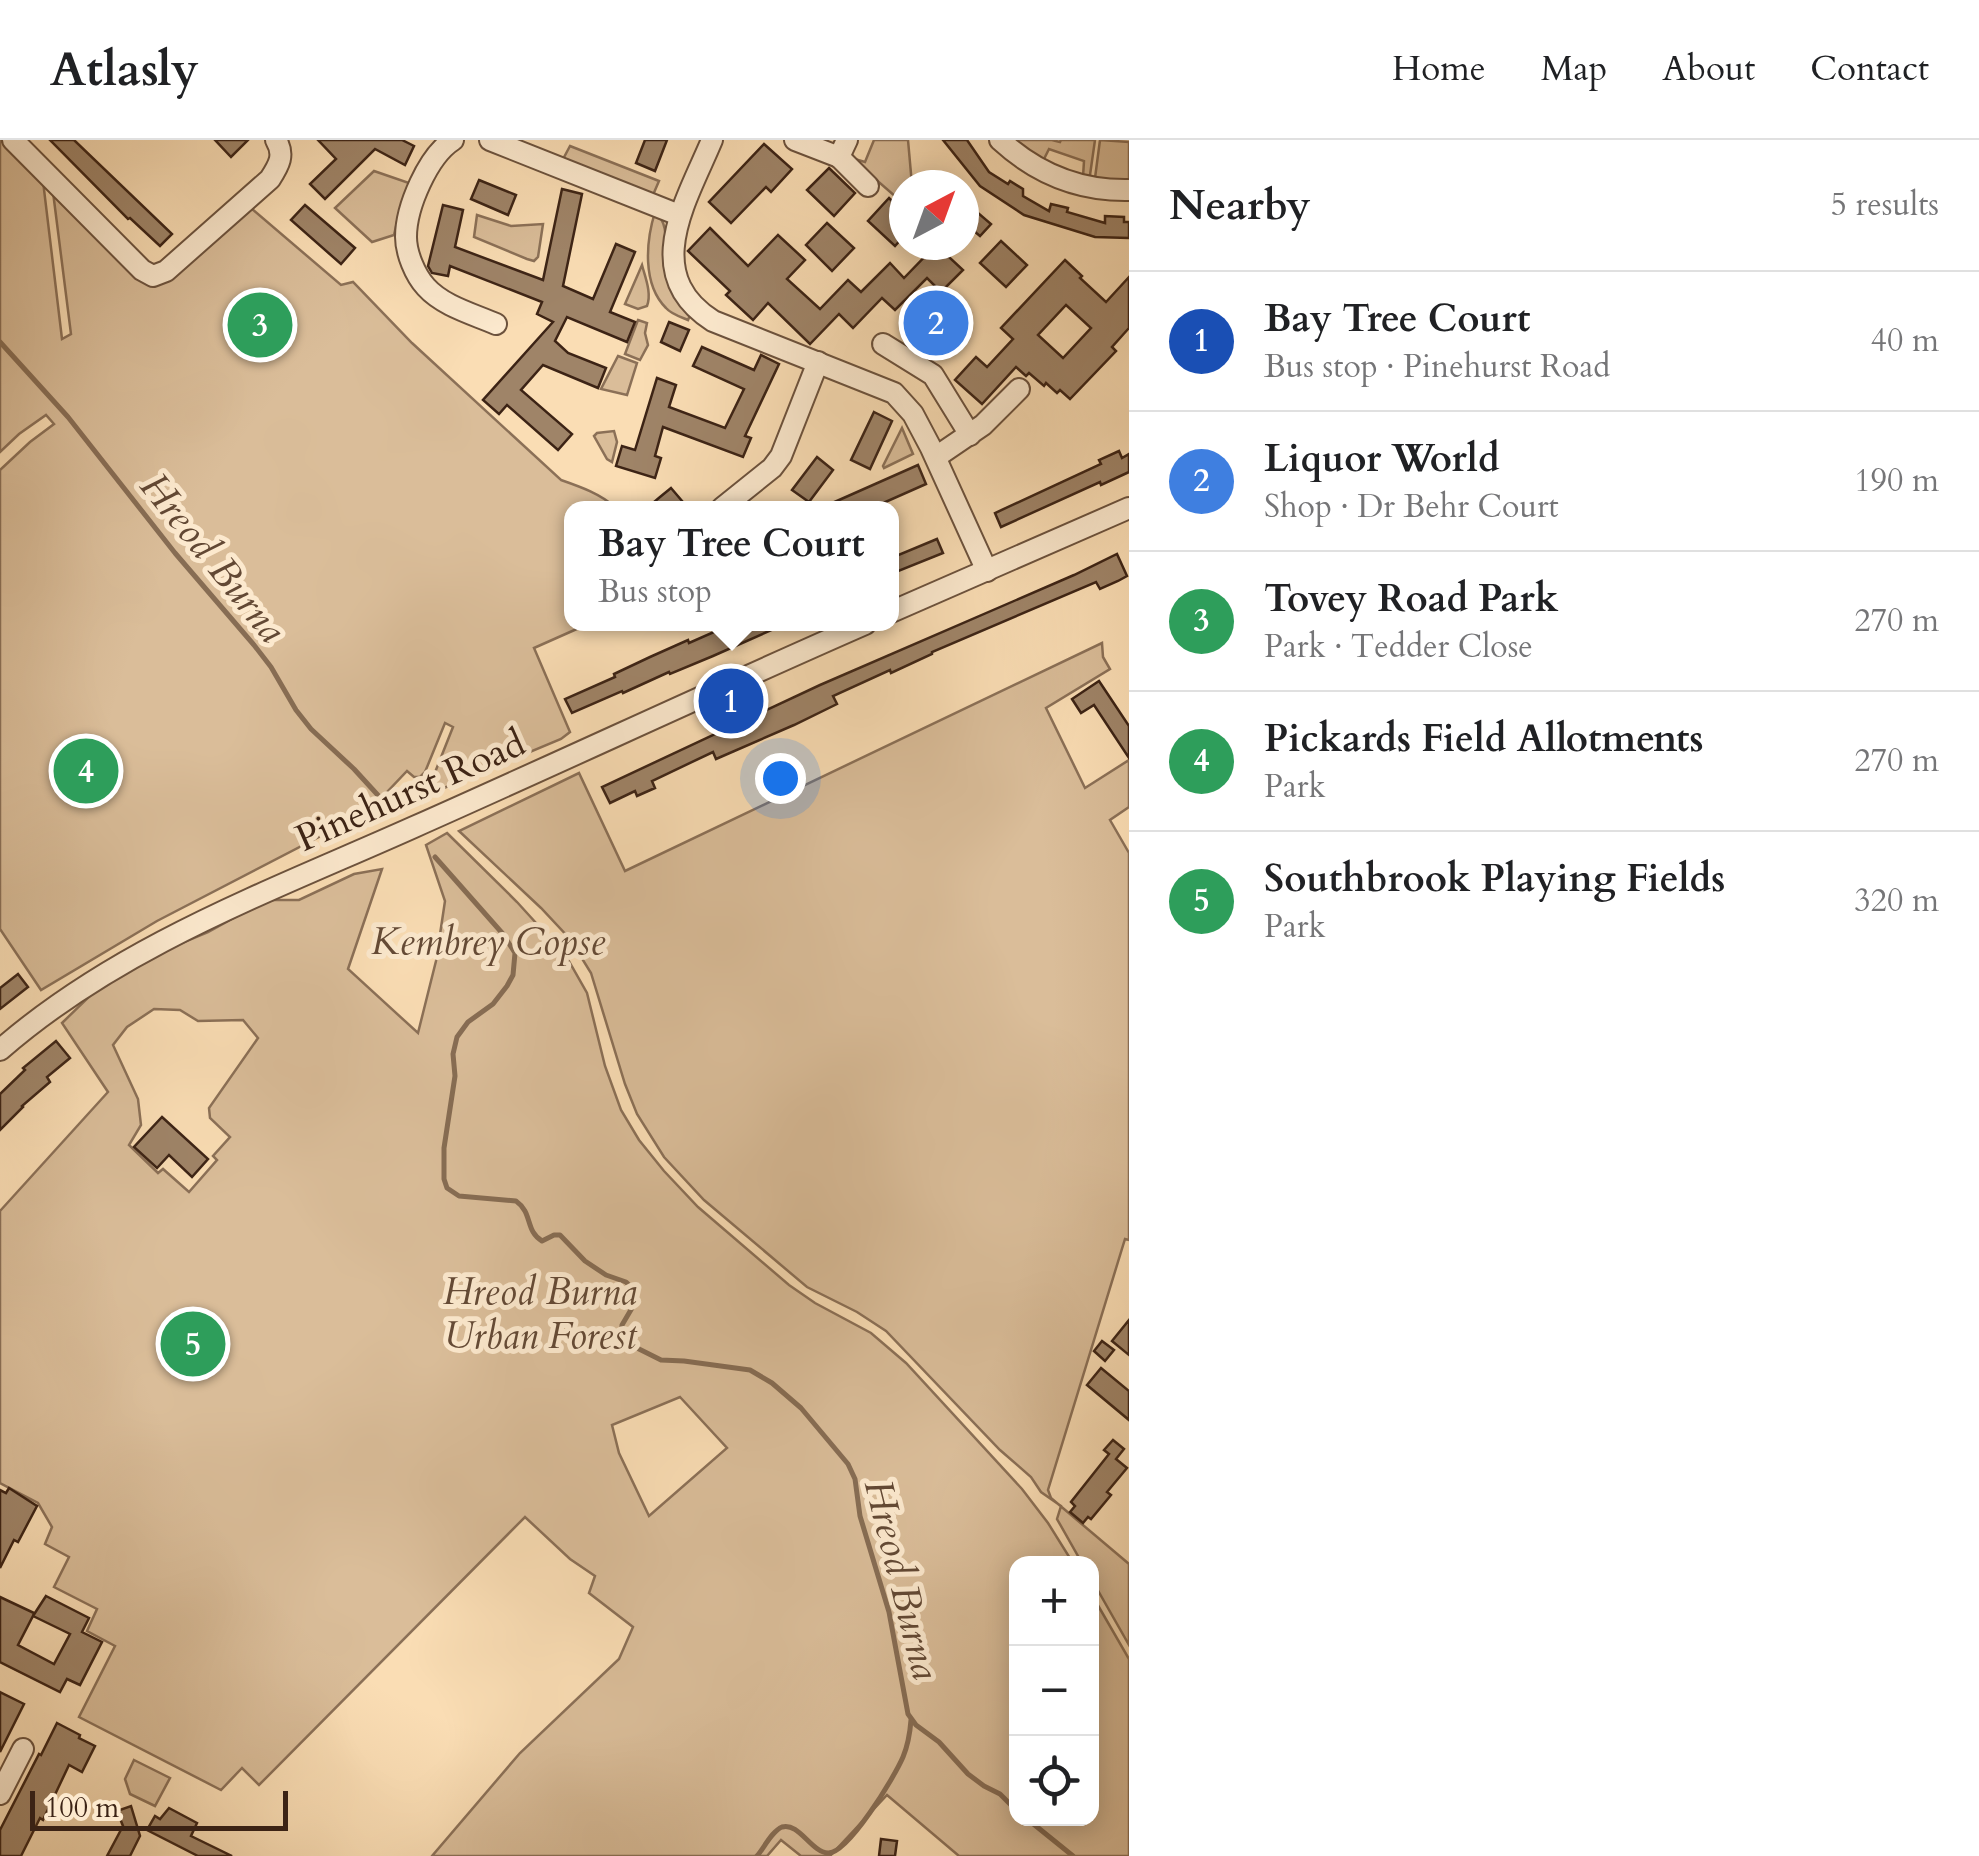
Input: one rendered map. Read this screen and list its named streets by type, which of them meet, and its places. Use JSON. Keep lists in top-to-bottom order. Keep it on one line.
{"streets":{"street":["Pinehurst Road"]},"water":["Hreod Burna"],"parks":["Kembrey Copse","Hreod Burna Urban Forest"],"scale_bar":"100 m","north":"top right","page":{"header":"Atlasly","nav":["Home","Map","About","Contact"],"heading":["Nearby","5 results"],"list":[{"mark":"1","name":"Bay Tree Court","note":"Bus stop · Pinehurst Road","value":"40 m"},{"mark":"2","name":"Liquor World","note":"Shop · Dr Behr Court","value":"190 m"},{"mark":"3","name":"Tovey Road Park","note":"Park · Tedder Close","value":"270 m"},{"mark":"4","name":"Pickards Field Allotments","note":"Park","value":"270 m"},{"mark":"5","name":"Southbrook Playing Fields","note":"Park","value":"320 m"}],"pins":["2","3","1","4","5"],"popup":["Bay Tree Court","Bus stop"],"map_buttons":["+","−"],"scale":"100 m"}}
